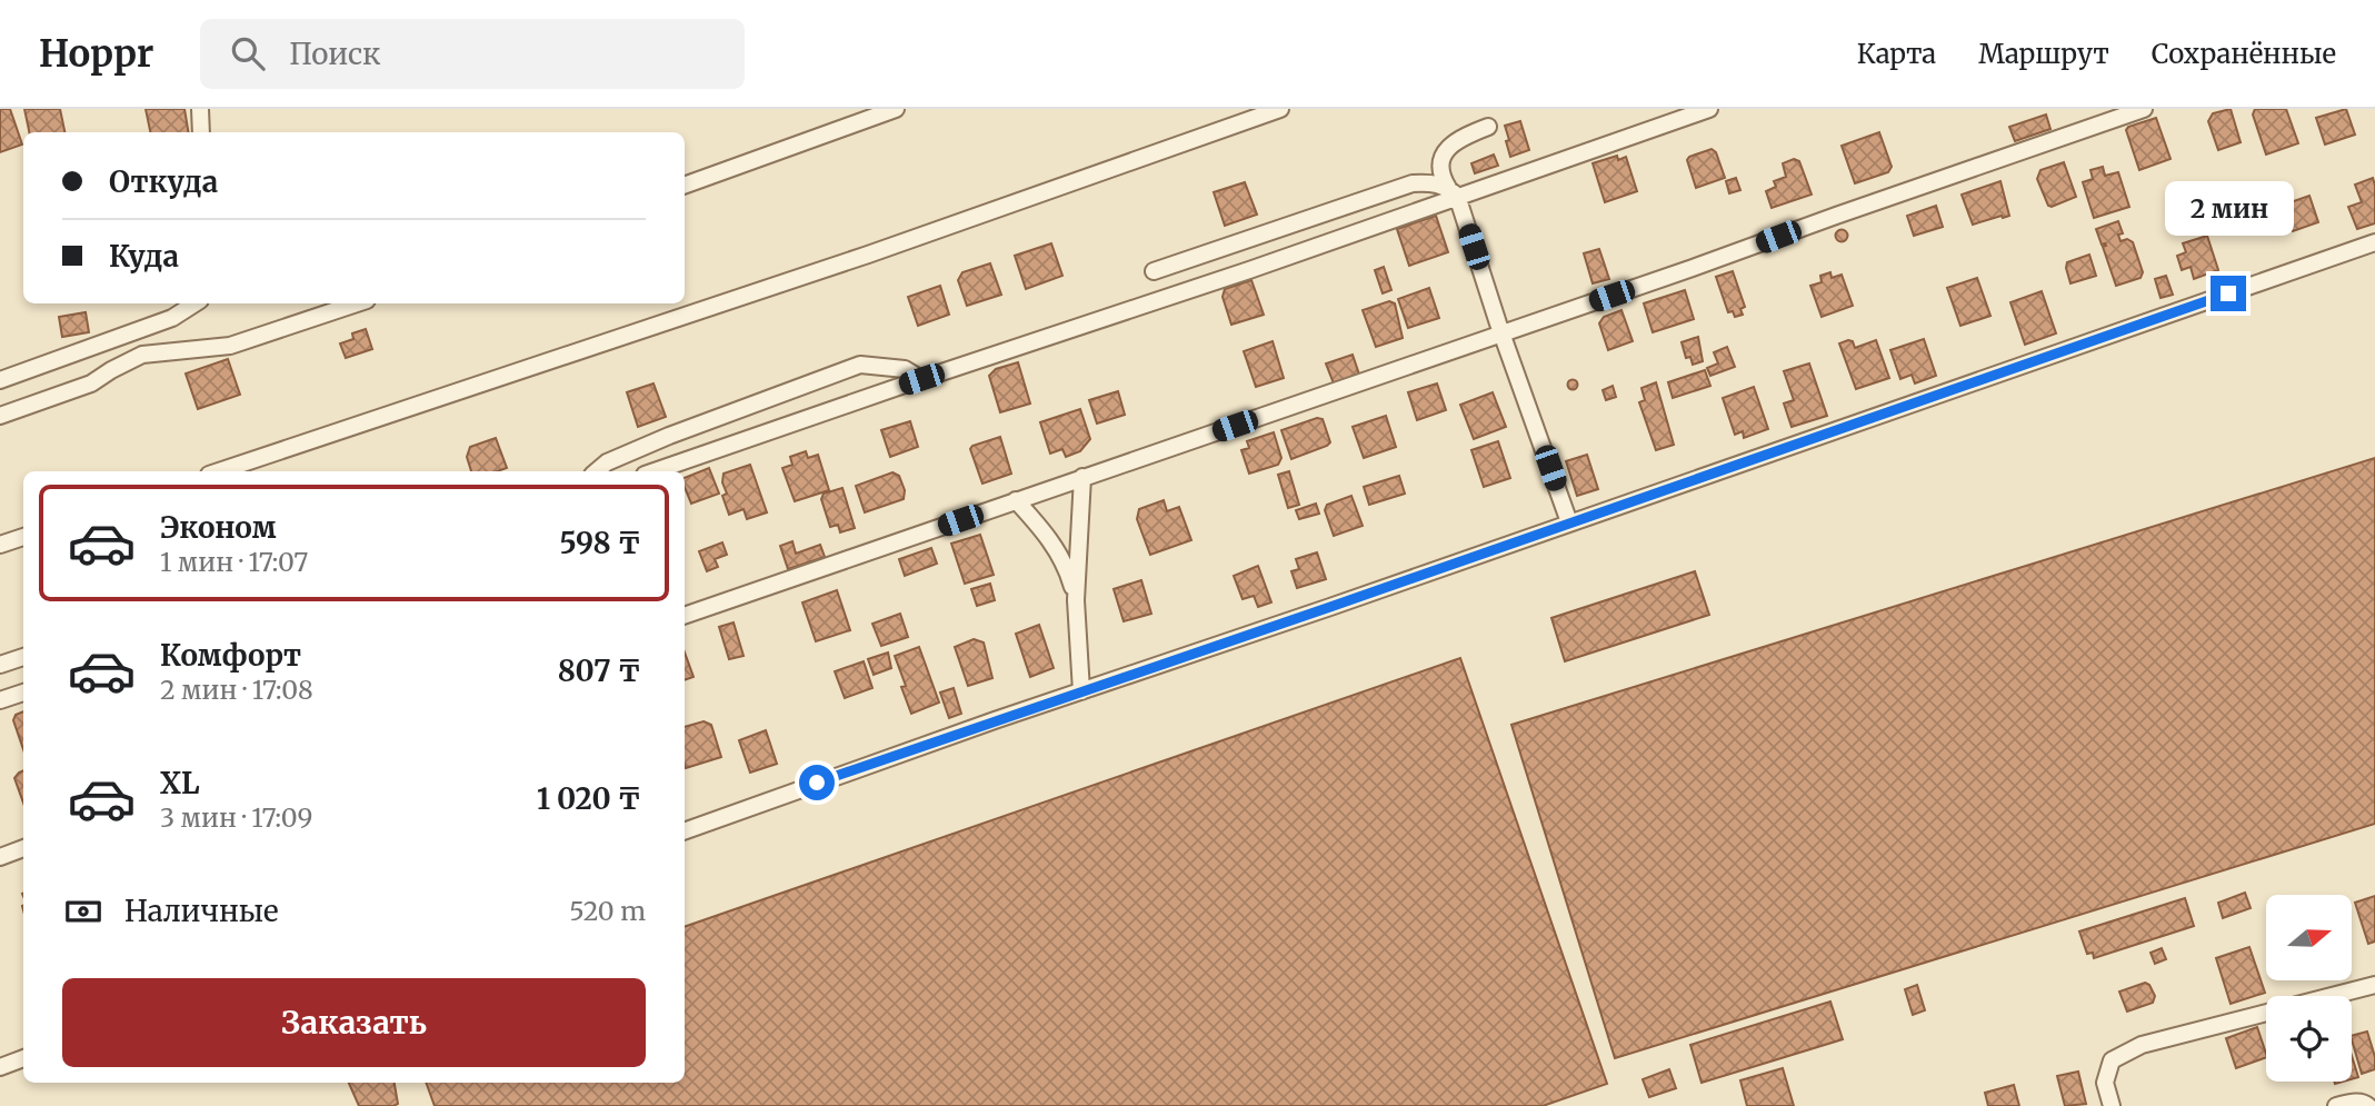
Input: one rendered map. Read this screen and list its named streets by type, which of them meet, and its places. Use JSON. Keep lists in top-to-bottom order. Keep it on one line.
{"north":"right","page":{"header":"Hoppr","search":"Поиск","nav":["Карта","Маршрут","Сохранённые"],"banner":["Откуда","Куда"],"bubble":"2 мин","list":[{"name":"Эконом","note":"1 мин · 17:07","value":"598 ₸"},{"name":"Комфорт","note":"2 мин · 17:08","value":"807 ₸"},{"name":"XL","note":"3 мин · 17:09","value":"1 020 ₸"}],"pay":["Наличные","520 m"],"buttons":"Заказать"}}
